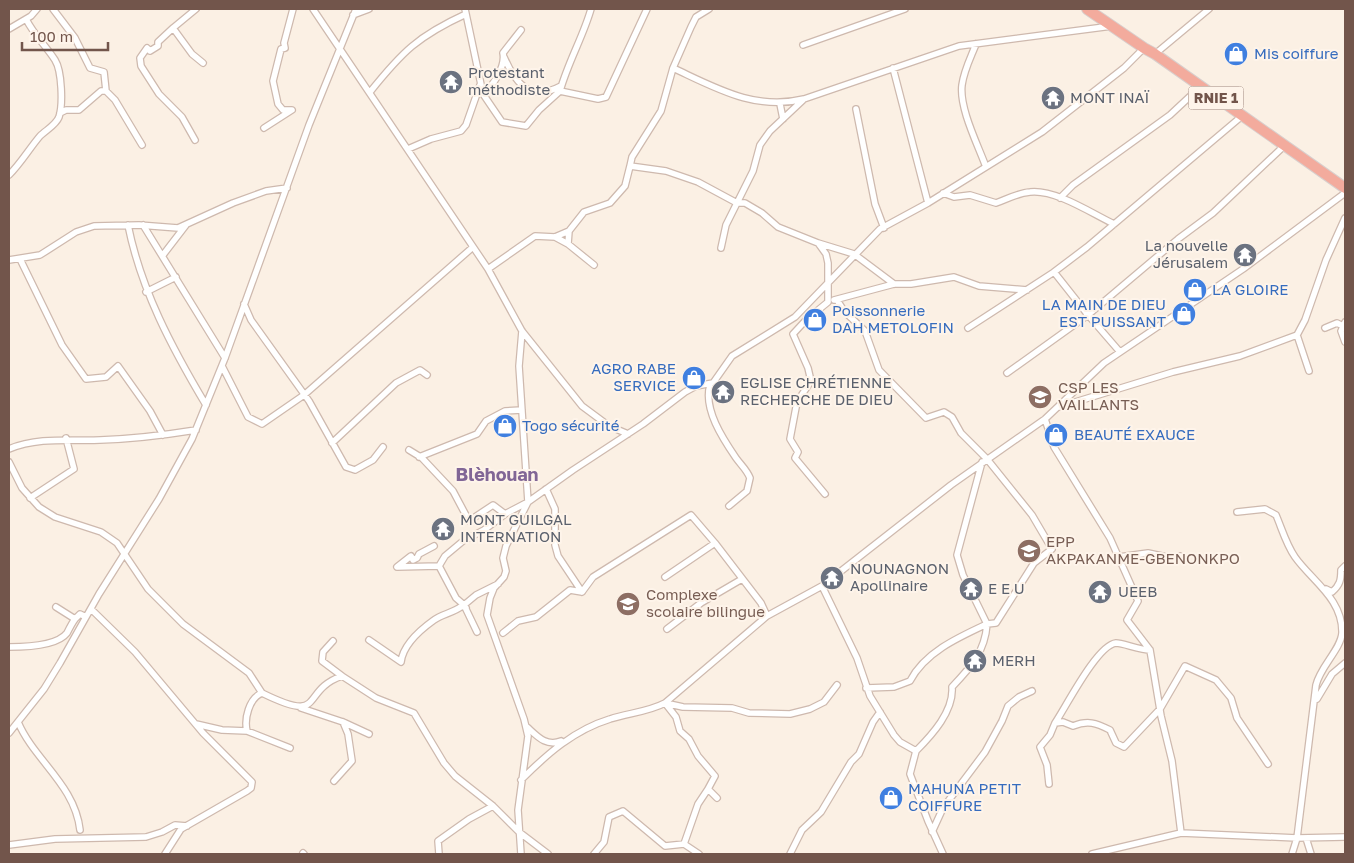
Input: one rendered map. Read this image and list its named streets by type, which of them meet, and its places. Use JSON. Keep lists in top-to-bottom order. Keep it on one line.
{"streets":{"highway":["RNIE 1"]},"districts":["Blèhouan"],"places":{"shop":["Mis coiffure","LA GLOIRE","LA MAIN DE DIEU EST PUISSANT","Poissonnerie DAH METOLOFIN","AGRO RABE SERVICE","Togo sécurité","BEAUTÉ EXAUCE","MAHUNA PETIT COIFFURE"],"temple":["Protestant méthodiste","MONT INAÏ","La nouvelle Jérusalem","EGLISE CHRÉTIENNE RECHERCHE DE DIEU","MONT GUILGAL INTERNATION","NOUNAGNON Apollinaire","E E U","UEEB","MERH"],"school or university":["CSP LES VAILLANTS","EPP AKPAKANME-GBENONKPO","Complexe scolaire bilingue"]},"scale_bar":"100 m"}
